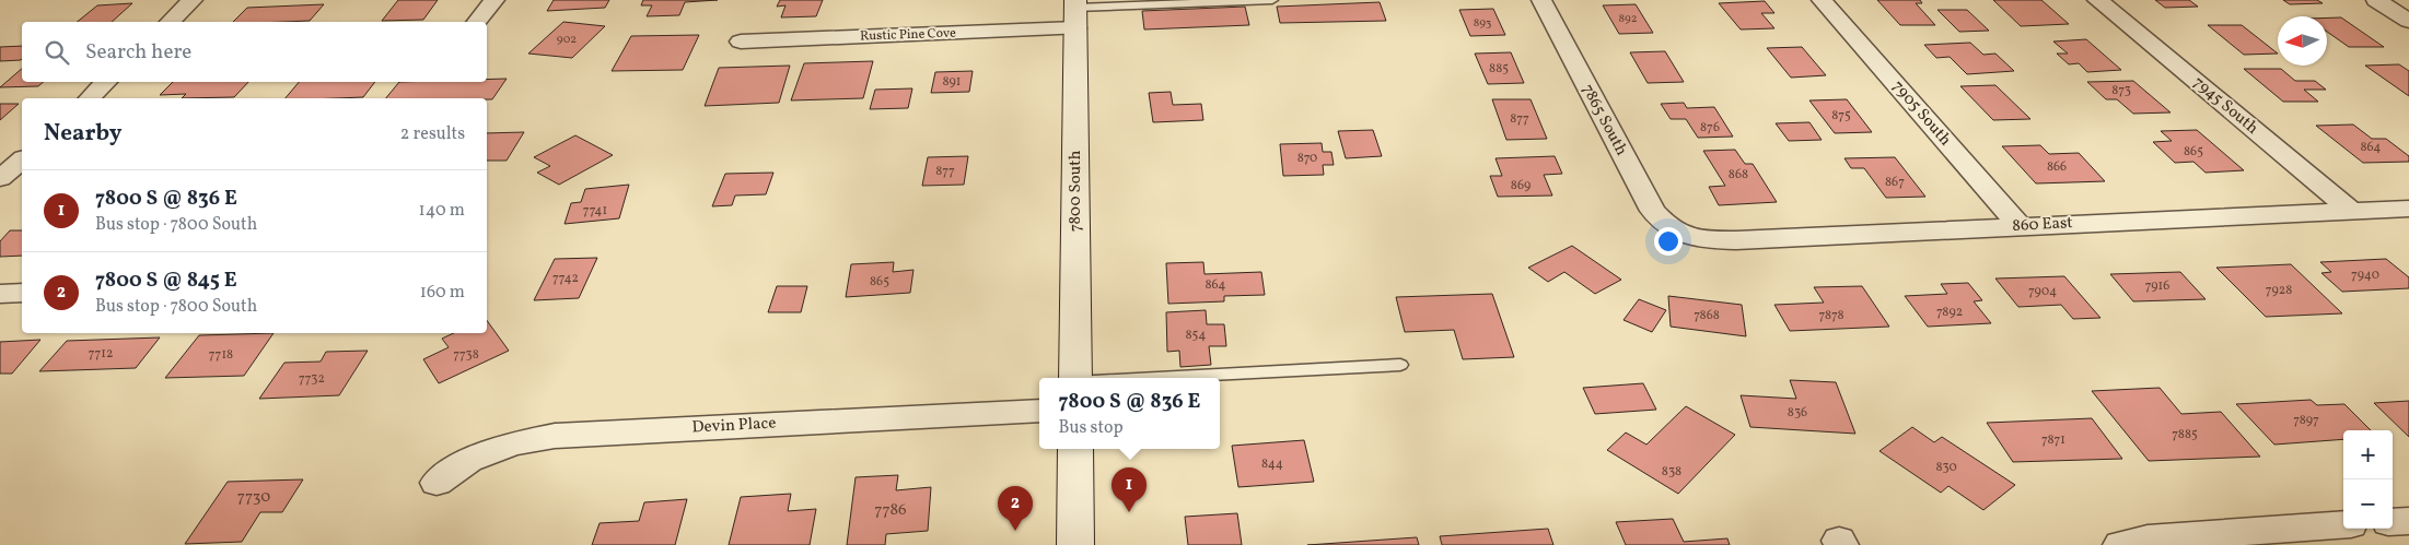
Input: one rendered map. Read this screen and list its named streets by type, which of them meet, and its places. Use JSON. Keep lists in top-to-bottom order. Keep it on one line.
{"streets":{"main road":["7800 South"],"street":["Rustic Pine Cove","7945 South","7905 South","7865 South","860 East","Devin Place"]},"crossings":[["Rustic Pine Cove","7800 South"],["7945 South","860 East"],["7905 South","860 East"],["7865 South","860 East"]],"house_numbers":["892","893","902","885","891","873","875","877","876","864","865","870","866","877","868","867","869","7741","7940","7742","865","864","7916","7928","7904","7892","7868","7878","854","7712","7718","7738","7732","836","7897","7885","7871","844","830","838","7730","7786"],"north":"left","page":{"search":"Search here","heading":["Nearby","2 results"],"list":[{"mark":"1","name":"7800 S @ 836 E","note":"Bus stop · 7800 South","value":"140 m"},{"mark":"2","name":"7800 S @ 845 E","note":"Bus stop · 7800 South","value":"160 m"}],"popup":["7800 S @ 836 E","Bus stop"],"map_buttons":["+","−"],"pins":["1","2"]}}
